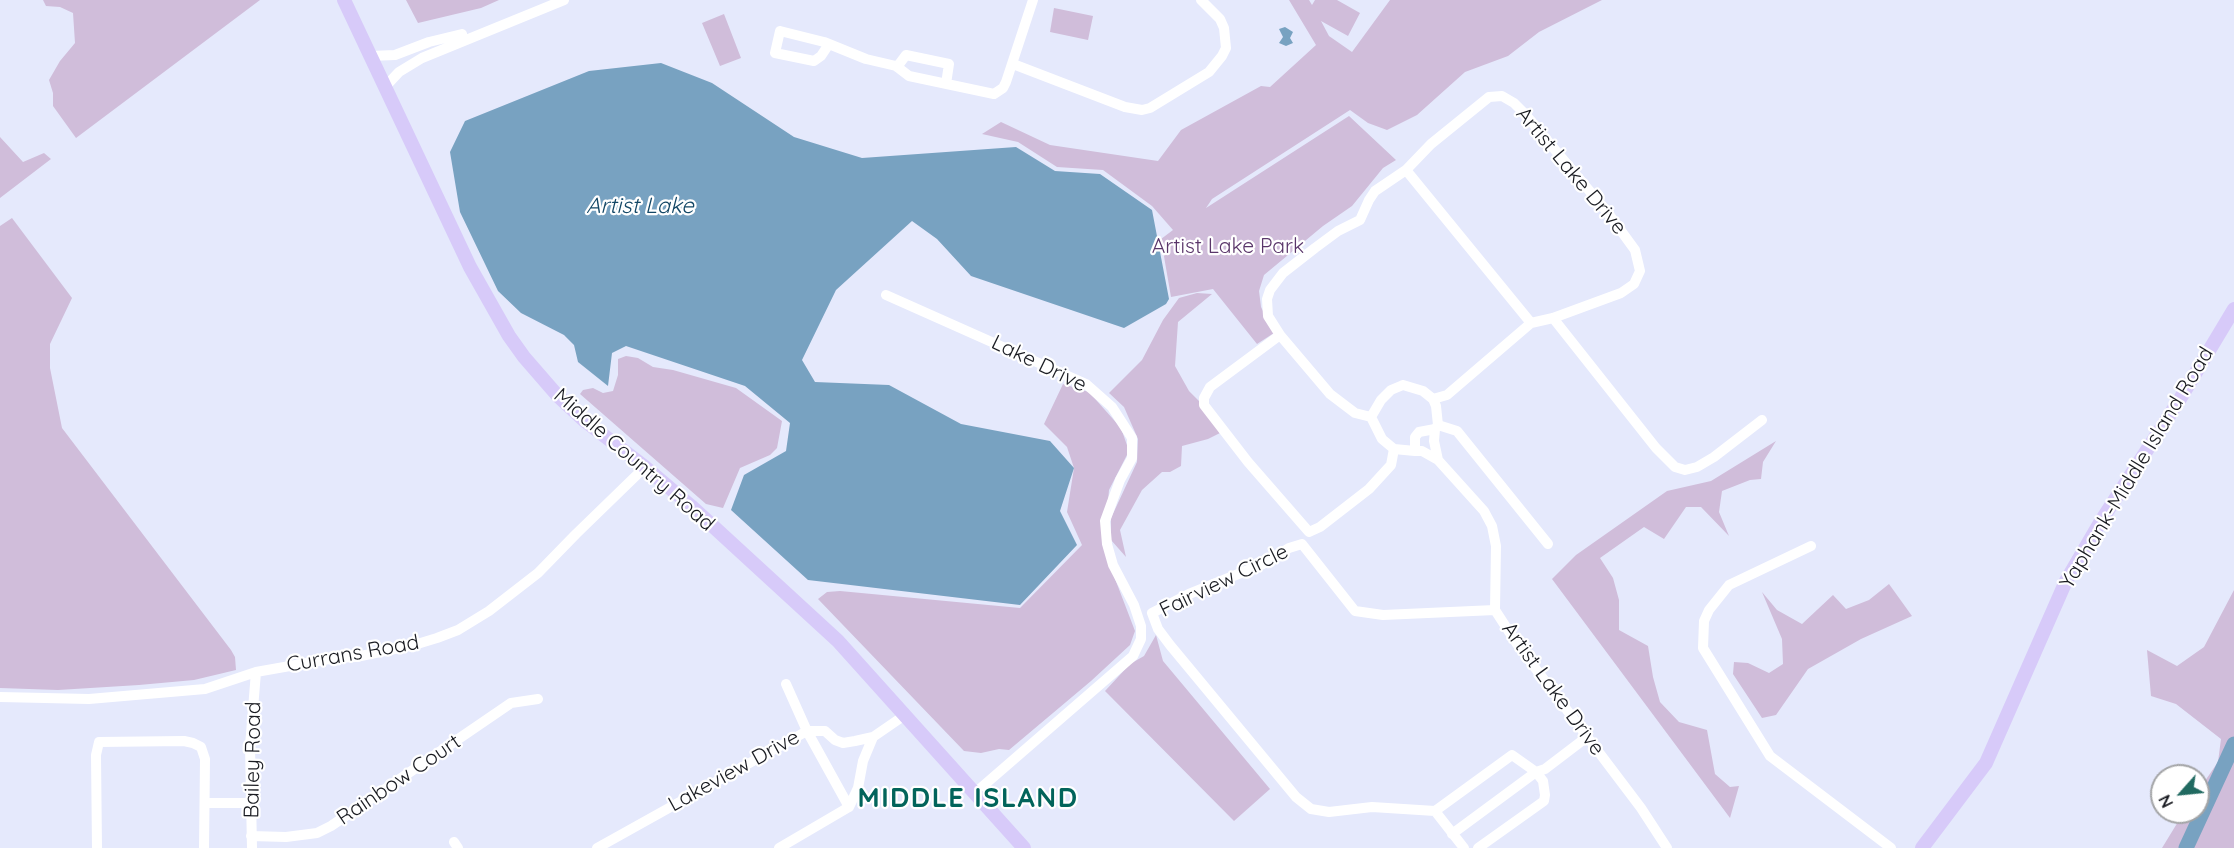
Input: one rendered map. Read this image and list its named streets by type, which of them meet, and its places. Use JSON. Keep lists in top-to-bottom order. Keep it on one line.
{"streets":{"main road":["Middle Country Road","Yaphank-Middle Island Road"],"street":["Artist Lake Drive","Lake Drive","Fairview Circle","Currans Road","Bailey Road","Lakeview Drive","Rainbow Court"]},"crossings":[["Artist Lake Drive","Fairview Circle"],["Lake Drive","Middle Country Road"],["Middle Country Road","Currans Road"],["Middle Country Road","Lakeview Drive"],["Currans Road","Bailey Road"],["Bailey Road","Rainbow Court"]],"districts":["MIDDLE ISLAND"],"water":["Artist Lake"],"parks":["Artist Lake Park"],"north":"bottom left"}
